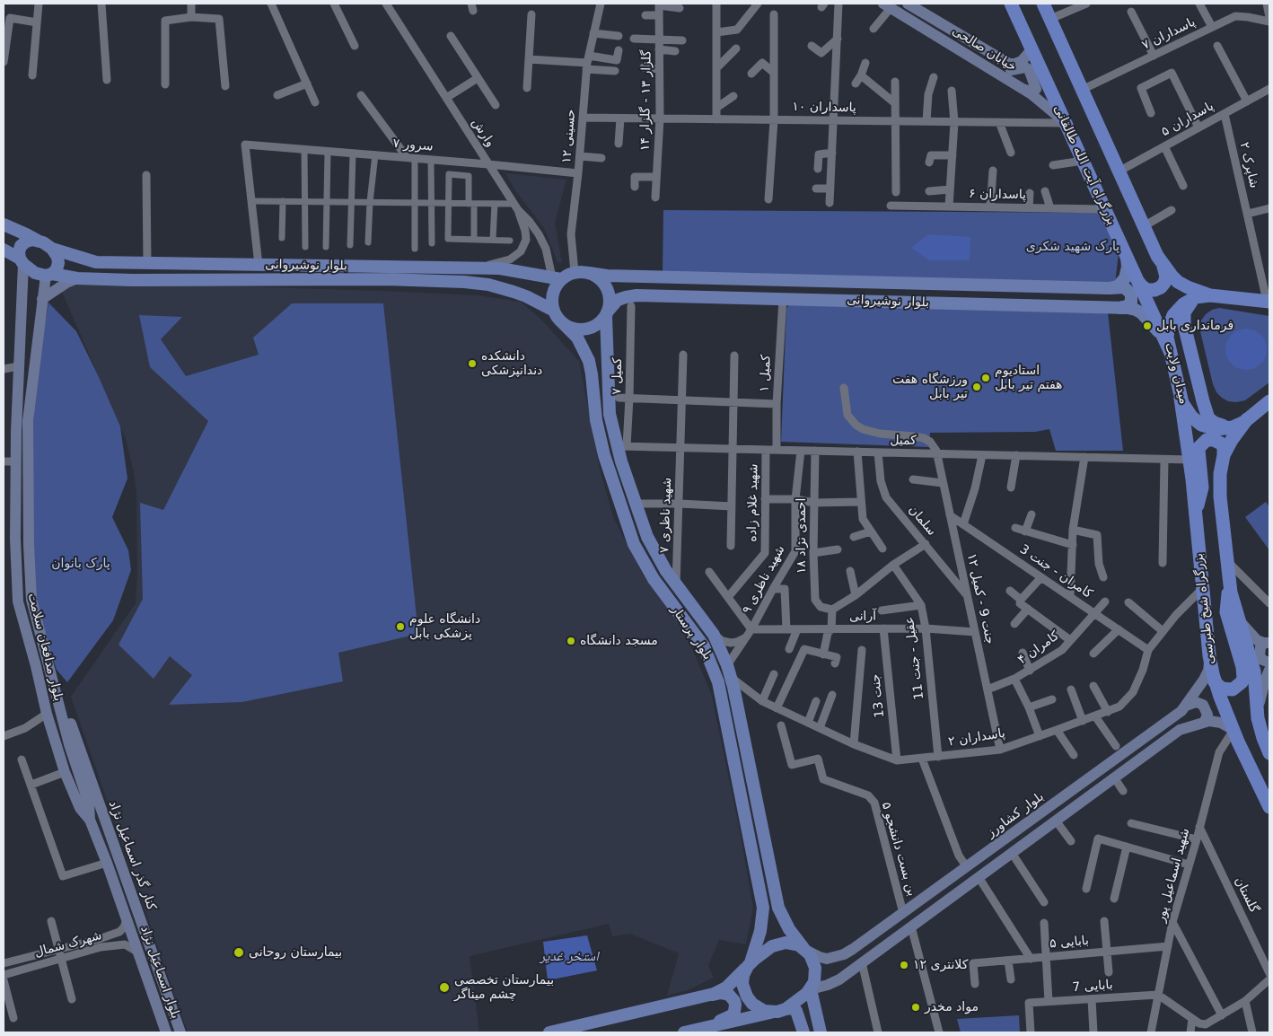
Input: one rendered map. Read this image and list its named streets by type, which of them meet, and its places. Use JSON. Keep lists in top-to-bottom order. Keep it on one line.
{"streets":{"highway":["بزرگراه آیت الله طالقانی","میدان ولایت","بزرگراه شیخ طبرسی"],"main road":["خیابان صالحی","بلوار نوشیروانی","بلوار پرستار","بلوار مدافعان سلامت","بلوار کشاورز","کنار گذر اسماعیل نژاد","بلوار اسماعیل نژاد"],"street":["پاسداران ۷","گلزار ۱۳ - گلزار ۱۴","پاسداران ١٠","پاسداران ۵","وارش","حسینی ۱۲","سرور ۷","شاپرک ۲","پاسداران ۶","کمیل ۱","کمیل ۷","کمیل","شهید غلام زاده","شهید ناظری ۷","سلمان","احمدی نژاد ۱۸","کامران - جنت 3","شهید ناظری ۹","جنت 9 - کمیل ۱۲","آرانی","کامران ۴","عقیل - جنت 11","جنت 13","پاسداران ۲","بن بست دانشجو ۵","شهید اسماعیل پور","گلستان","بابایی ۵","شهرک شمال","بابایی 7"]},"crossings":[["خیابان صالحی","پاسداران ١٠"],["خیابان صالحی","بزرگراه آیت الله طالقانی"],["گلزار ۱۳ - گلزار ۱۴","پاسداران ١٠"],["پاسداران ١٠","حسینی ۱۲"],["پاسداران ١٠","بزرگراه آیت الله طالقانی"],["پاسداران ۵","شاپرک ۲"],["وارش","حسینی ۱۲"],["وارش","سرور ۷"],["وارش","بلوار نوشیروانی"],["وارش","بلوار پرستار"],["حسینی ۱۲","سرور ۷"],["حسینی ۱۲","بلوار نوشیروانی"],["حسینی ۱۲","بلوار پرستار"],["بزرگراه آیت الله طالقانی","پاسداران ۶"],["بزرگراه آیت الله طالقانی","بلوار نوشیروانی"],["بزرگراه آیت الله طالقانی","میدان ولایت"],["بلوار نوشیروانی","کمیل ۱"],["بلوار نوشیروانی","بلوار پرستار"],["بلوار نوشیروانی","بلوار مدافعان سلامت"],["کمیل ۱","کمیل"],["میدان ولایت","بزرگراه شیخ طبرسی"],["کمیل ۷","کمیل"],["کمیل ۷","بلوار پرستار"],["کمیل","شهید غلام زاده"],["کمیل","شهید ناظری ۷"],["کمیل","سلمان"],["کمیل","احمدی نژاد ۱۸"],["کمیل","شهید ناظری ۹"],["کمیل","جنت 9 - کمیل ۱۲"],["کمیل","بزرگراه شیخ طبرسی"],["کمیل","بلوار پرستار"],["شهید ناظری ۷","بلوار پرستار"],["سلمان","جنت 9 - کمیل ۱۲"],["کامران - جنت 3","جنت 9 - کمیل ۱۲"],["کامران - جنت 3","کامران ۴"],["کامران - جنت 3","پاسداران ۲"],["شهید ناظری ۹","آرانی"],["شهید ناظری ۹","بلوار پرستار"],["جنت 9 - کمیل ۱۲","آرانی"],["جنت 9 - کمیل ۱۲","کامران ۴"],["جنت 9 - کمیل ۱۲","پاسداران ۲"],["بزرگراه شیخ طبرسی","پاسداران ۲"],["بزرگراه شیخ طبرسی","بلوار کشاورز"],["بزرگراه شیخ طبرسی","شهید اسماعیل پور"],["آرانی","عقیل - جنت 11"],["آرانی","جنت 13"],["بلوار پرستار","پاسداران ۲"],["بلوار پرستار","بلوار کشاورز"],["بلوار مدافعان سلامت","کنار گذر اسماعیل نژاد"],["بلوار مدافعان سلامت","بلوار اسماعیل نژاد"],["عقیل - جنت 11","پاسداران ۲"],["جنت 13","پاسداران ۲"],["بلوار کشاورز","بن بست دانشجو ۵"],["کنار گذر اسماعیل نژاد","بلوار اسماعیل نژاد"],["شهید اسماعیل پور","گلستان"],["شهید اسماعیل پور","بابایی ۵"],["شهید اسماعیل پور","بابایی 7"],["شهرک شمال","بلوار اسماعیل نژاد"]],"water":["استخر غدیر"],"parks":["پارک شهید شکری","پارک بانوان"],"places":["فرمانداری بابل","دانشکده دندانپزشکی","استادیوم هفتم تیر بابل","ورزشگاه هفت تیر بابل","دانشگاه علوم پزشکی بابل","مسجد دانشگاه","بیمارستان روحانی","کلانتری ۱۲","بیمارستان تخصصی چشم میناگر","مواد مخدر"]}
